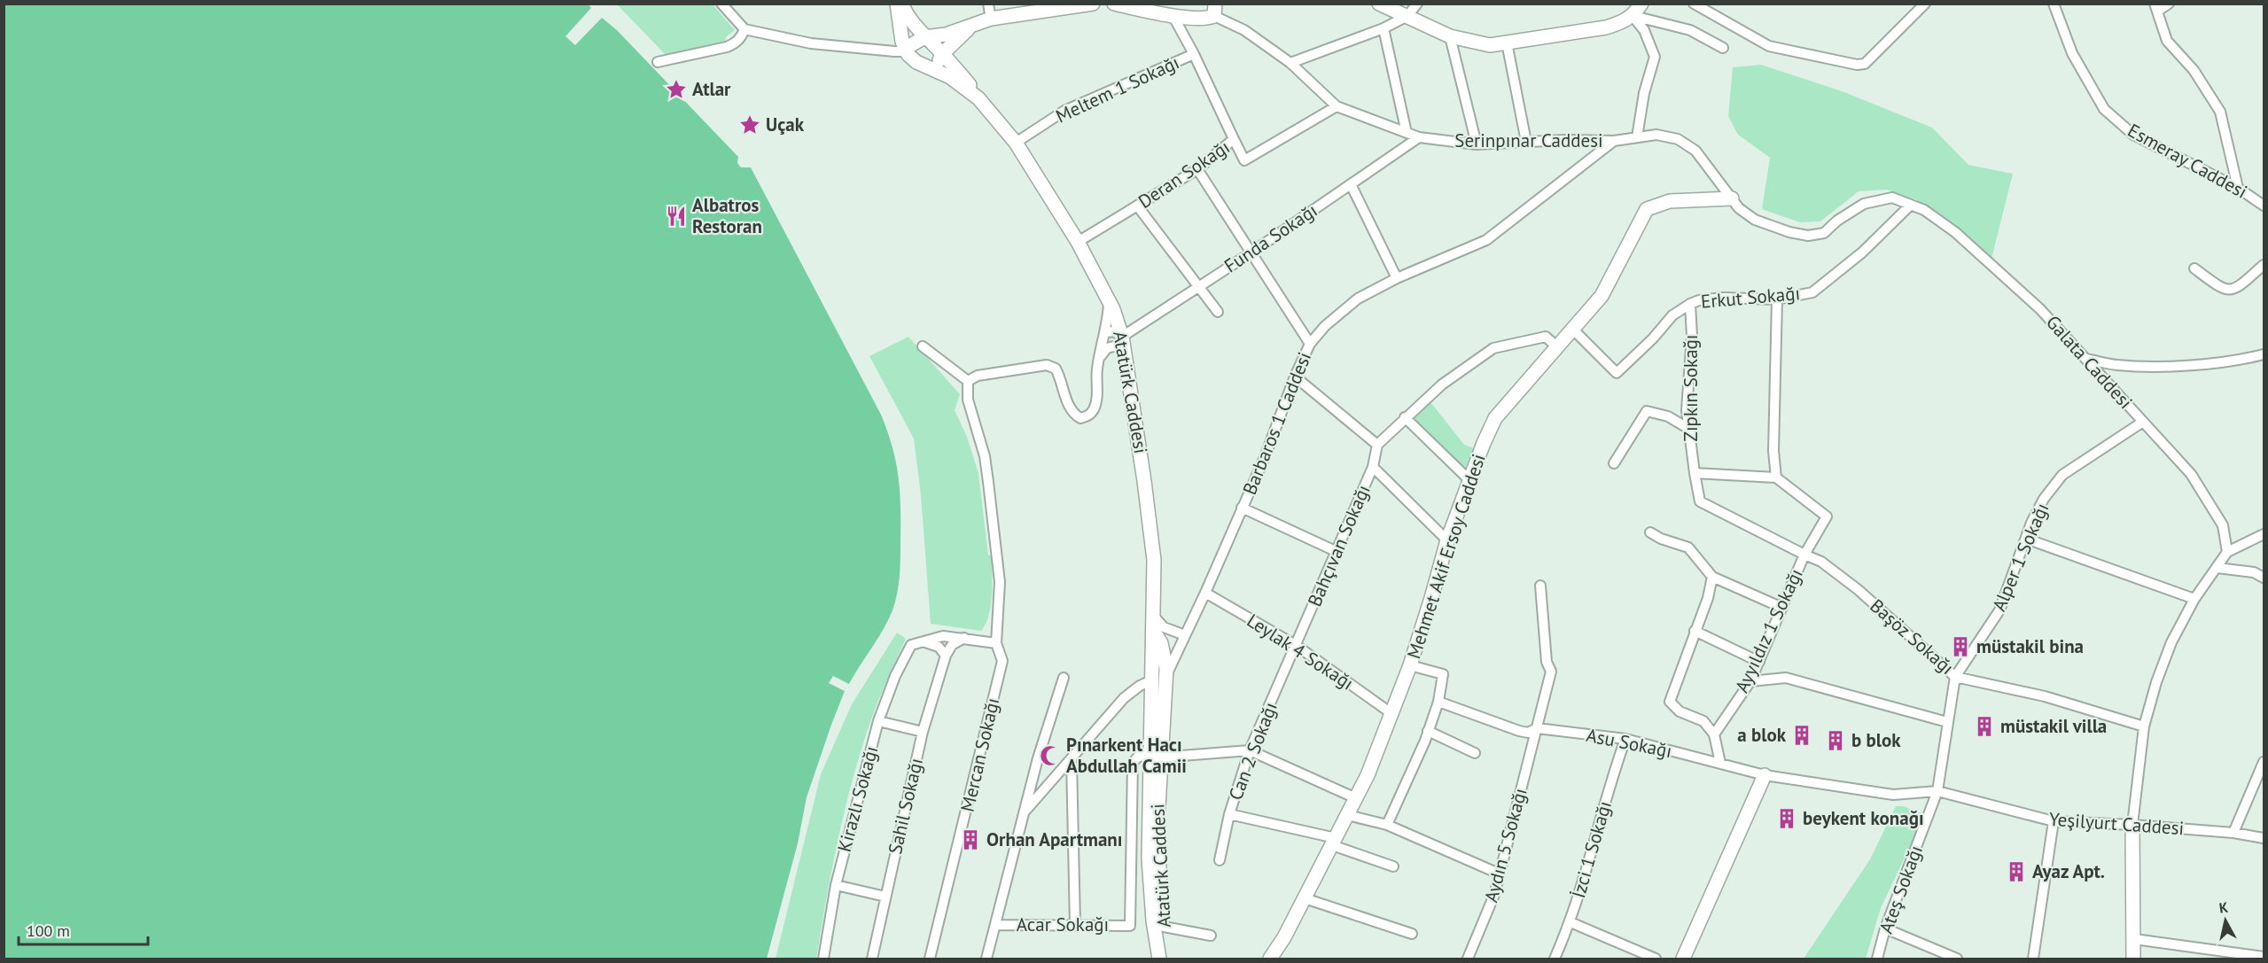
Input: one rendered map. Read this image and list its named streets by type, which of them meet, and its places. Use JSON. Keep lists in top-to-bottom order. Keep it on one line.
{"streets":{"street":["Meltem 1 Sokağı","Serinpınar Caddesi","Esmeray Caddesi","Deran Sokağı","Funda Sokağı","Erkut Sokağı","Galata Caddesi","Zıpkın Sokağı","Atatürk Caddesi","Barbaros 1 Caddesi","Bahçıvan Sokağı","Mehmet Akif Ersoy Caddesi","Alper 1 Sokağı","Ayyıldız 1 Sokağı","Başöz Sokağı","Leylak 4 Sokağı","Asu Sokağı","Can 2 Sokağı","Mercan Sokağı","Kirazlı Sokağı","Sahil Sokağı","Yeşilyurt Caddesi","Aydın 5 Sokağı","İzci 1 Sokağı","Ateş Sokağı","Acar Sokağı"]},"crossings":[["Meltem 1 Sokağı","Atatürk Caddesi"],["Serinpınar Caddesi","Deran Sokağı"],["Serinpınar Caddesi","Funda Sokağı"],["Serinpınar Caddesi","Barbaros 1 Caddesi"],["Serinpınar Caddesi","Mehmet Akif Ersoy Caddesi"],["Deran Sokağı","Atatürk Caddesi"],["Funda Sokağı","Atatürk Caddesi"],["Erkut Sokağı","Galata Caddesi"],["Erkut Sokağı","Zıpkın Sokağı"],["Erkut Sokağı","Mehmet Akif Ersoy Caddesi"],["Galata Caddesi","Alper 1 Sokağı"],["Zıpkın Sokağı","Başöz Sokağı"],["Atatürk Caddesi","Barbaros 1 Caddesi"],["Atatürk Caddesi","Acar Sokağı"],["Barbaros 1 Caddesi","Leylak 4 Sokağı"],["Bahçıvan Sokağı","Leylak 4 Sokağı"],["Bahçıvan Sokağı","Can 2 Sokağı"],["Mehmet Akif Ersoy Caddesi","Leylak 4 Sokağı"],["Alper 1 Sokağı","Başöz Sokağı"],["Alper 1 Sokağı","Yeşilyurt Caddesi"],["Alper 1 Sokağı","Ateş Sokağı"],["Ayyıldız 1 Sokağı","Başöz Sokağı"],["Leylak 4 Sokağı","Can 2 Sokağı"],["Asu Sokağı","Yeşilyurt Caddesi"],["Asu Sokağı","Aydın 5 Sokağı"],["Asu Sokağı","İzci 1 Sokağı"],["Yeşilyurt Caddesi","Ateş Sokağı"]],"places":{"place":["Atlar","Uçak"],"restaurant":["Albatros Restoran"],"building":["müstakil bina","müstakil villa","a blok","b blok","beykent konağı","Orhan Apartmanı","Ayaz Apt."],"mosque":["Pınarkent Hacı Abdullah Camii"]},"scale_bar":"100 m","north":"top"}
